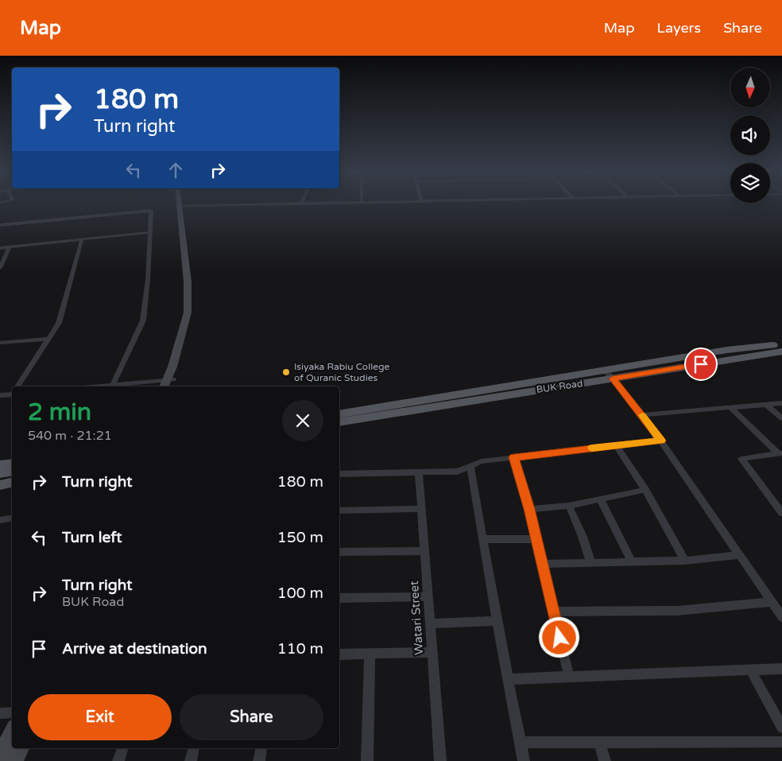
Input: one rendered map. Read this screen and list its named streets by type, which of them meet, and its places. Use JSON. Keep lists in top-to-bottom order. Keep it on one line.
{"streets":{"main road":["BUK Road"],"street":["Watari Street"]},"places":["Isiyaka Rabiu College of Quranic Studies"],"north":"bottom","page":{"header":"Map","nav":["Map","Layers","Share"],"turn":["180 m","Turn right"],"heading":["2 min","540 m · 21:21"],"list":[{"name":"Turn right","value":"180 m"},{"name":"Turn left","value":"150 m"},{"name":"Turn right","note":"BUK Road","value":"100 m"},{"name":"Arrive at destination","value":"110 m"}],"buttons":["Exit","Share"]}}
